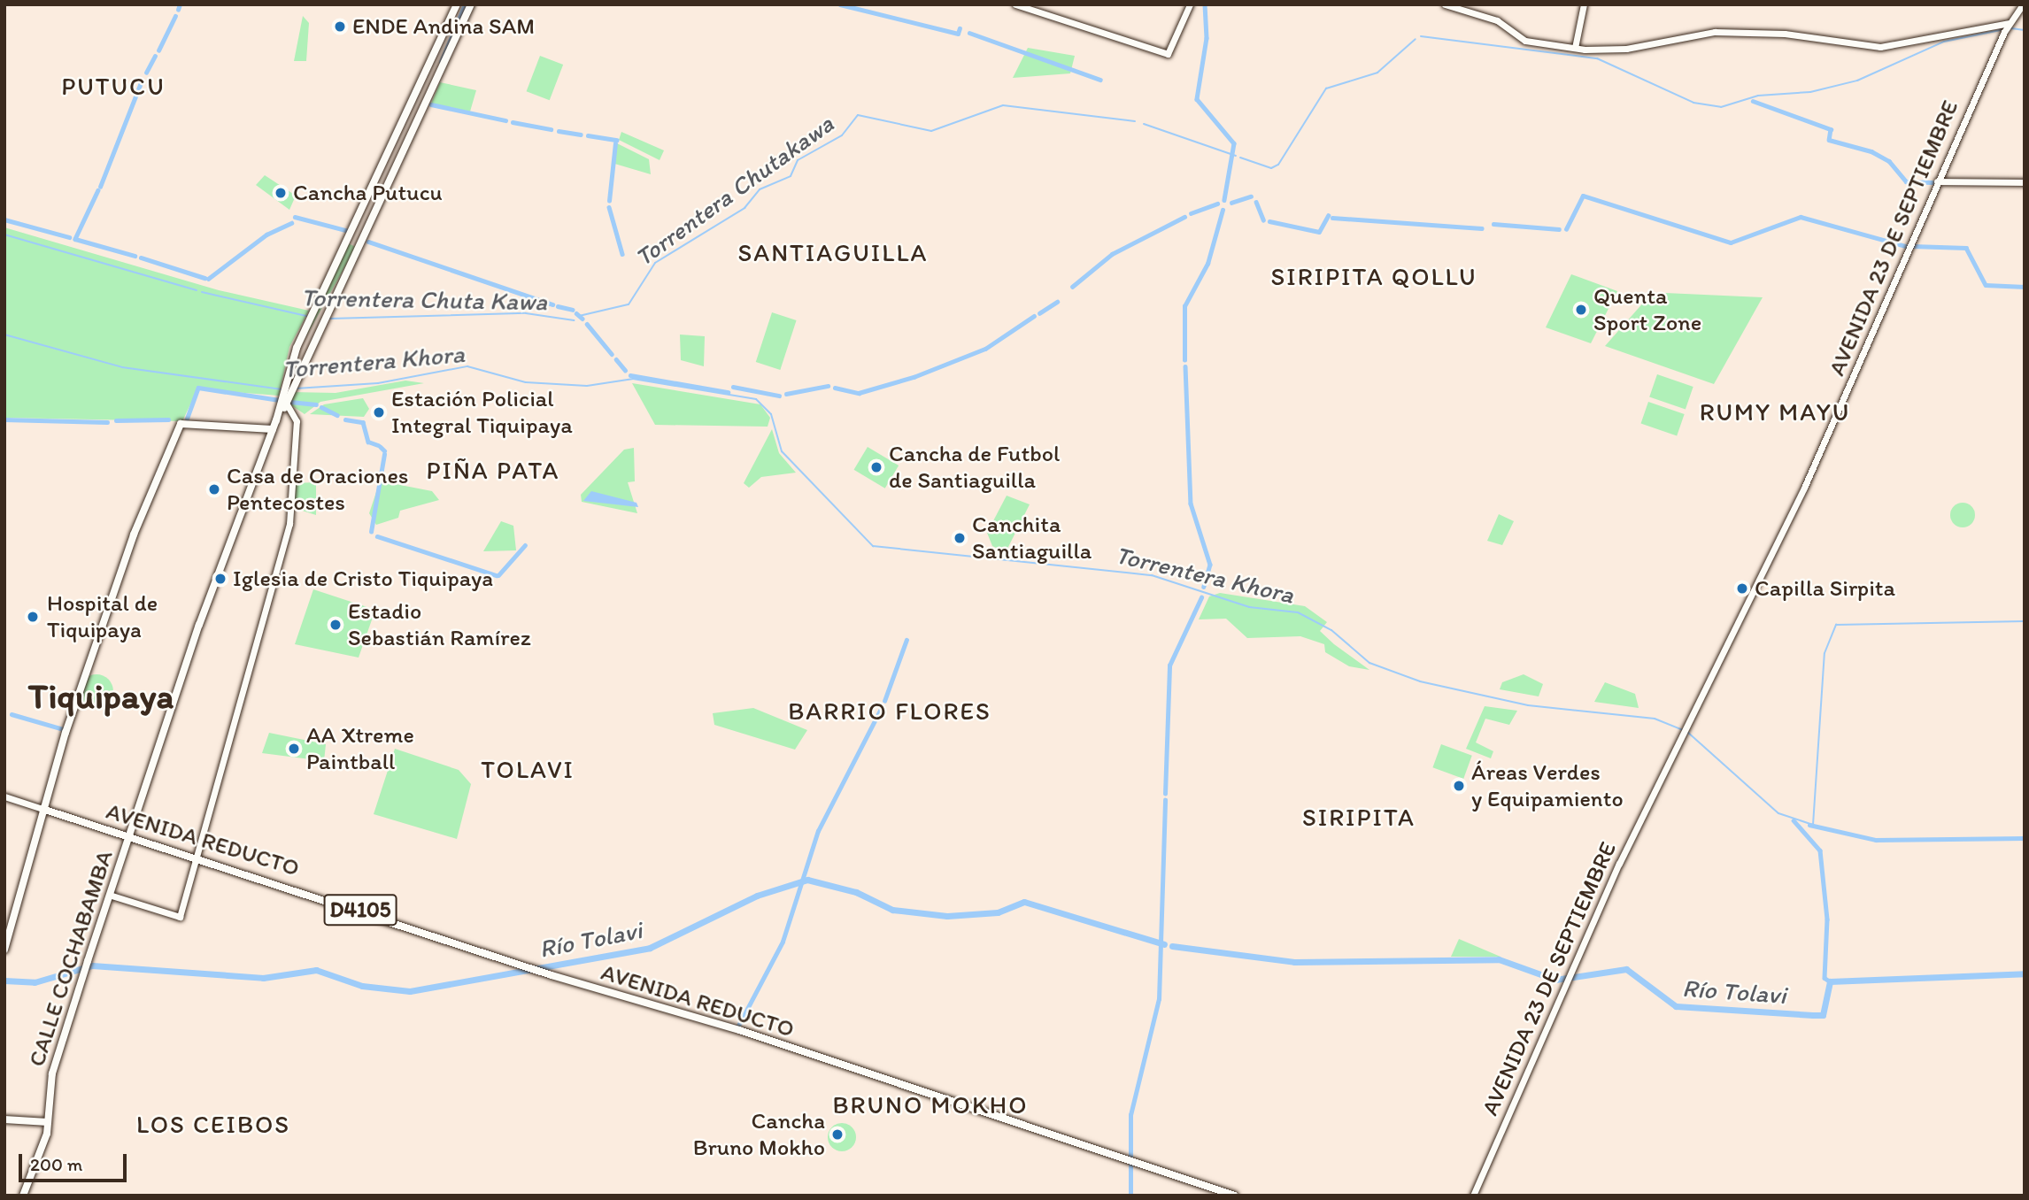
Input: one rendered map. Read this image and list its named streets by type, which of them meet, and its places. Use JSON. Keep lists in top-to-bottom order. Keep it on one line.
{"streets":{"main road":["AVENIDA 23 DE SEPTIEMBRE","AVENIDA REDUCTO","D4105","CALLE COCHABAMBA"]},"crossings":[["AVENIDA REDUCTO","CALLE COCHABAMBA"]],"districts":["PUTUCU","SANTIAGUILLA","SIRIPITA QOLLU","RUMY MAYU","PIÑA PATA","Tiquipaya","BARRIO FLORES","TOLAVI","SIRIPITA","BRUNO MOKHO","LOS CEIBOS"],"water":["Torrentera Chutakawa","Torrentera Chuta Kawa","Torrentera Khora","Río Tolavi"],"places":["ENDE Andina SAM","Cancha Putucu","Quenta Sport Zone","Estación Policial Integral Tiquipaya","Cancha de Futbol de Santiaguilla","Casa de Oraciones Pentecostes","Canchita Santiaguilla","Iglesia de Cristo Tiquipaya","Capilla Sirpita","Hospital de Tiquipaya","Estadio Sebastián Ramírez","AA Xtreme Paintball","Áreas Verdes y Equipamiento","Cancha Bruno Mokho"],"scale_bar":"200 m"}
